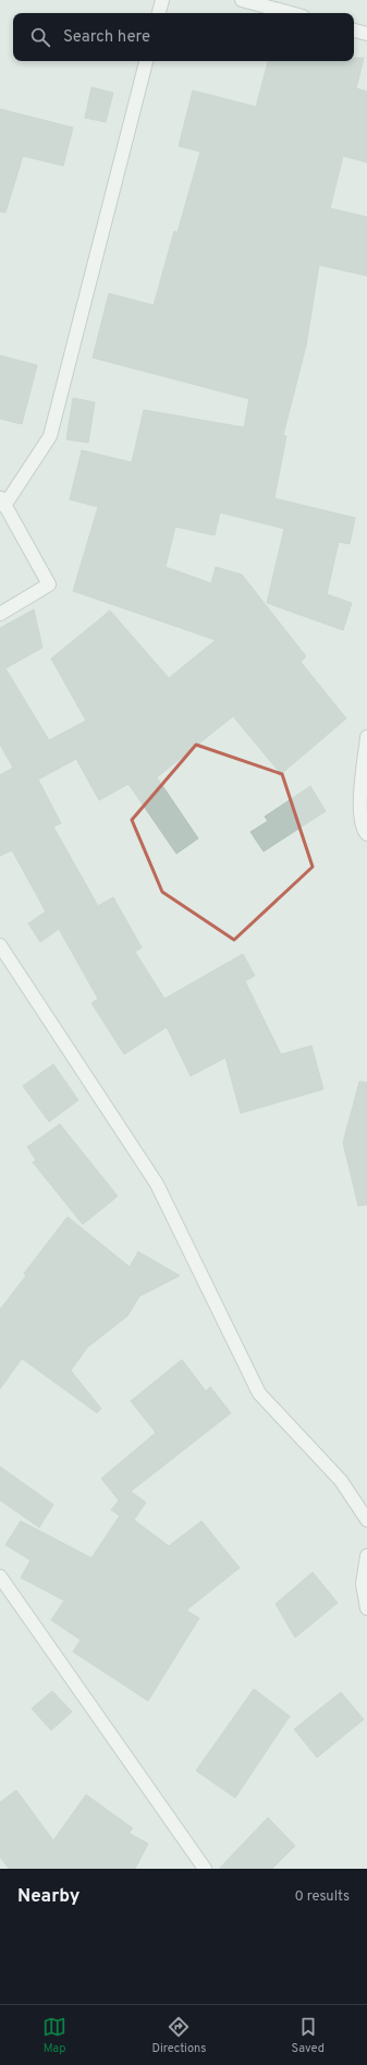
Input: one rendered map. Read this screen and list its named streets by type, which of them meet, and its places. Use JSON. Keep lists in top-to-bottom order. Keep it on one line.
{"page":{"search":"Search here","heading":["Nearby","0 results"],"nav":["Map","Directions","Saved"]}}
